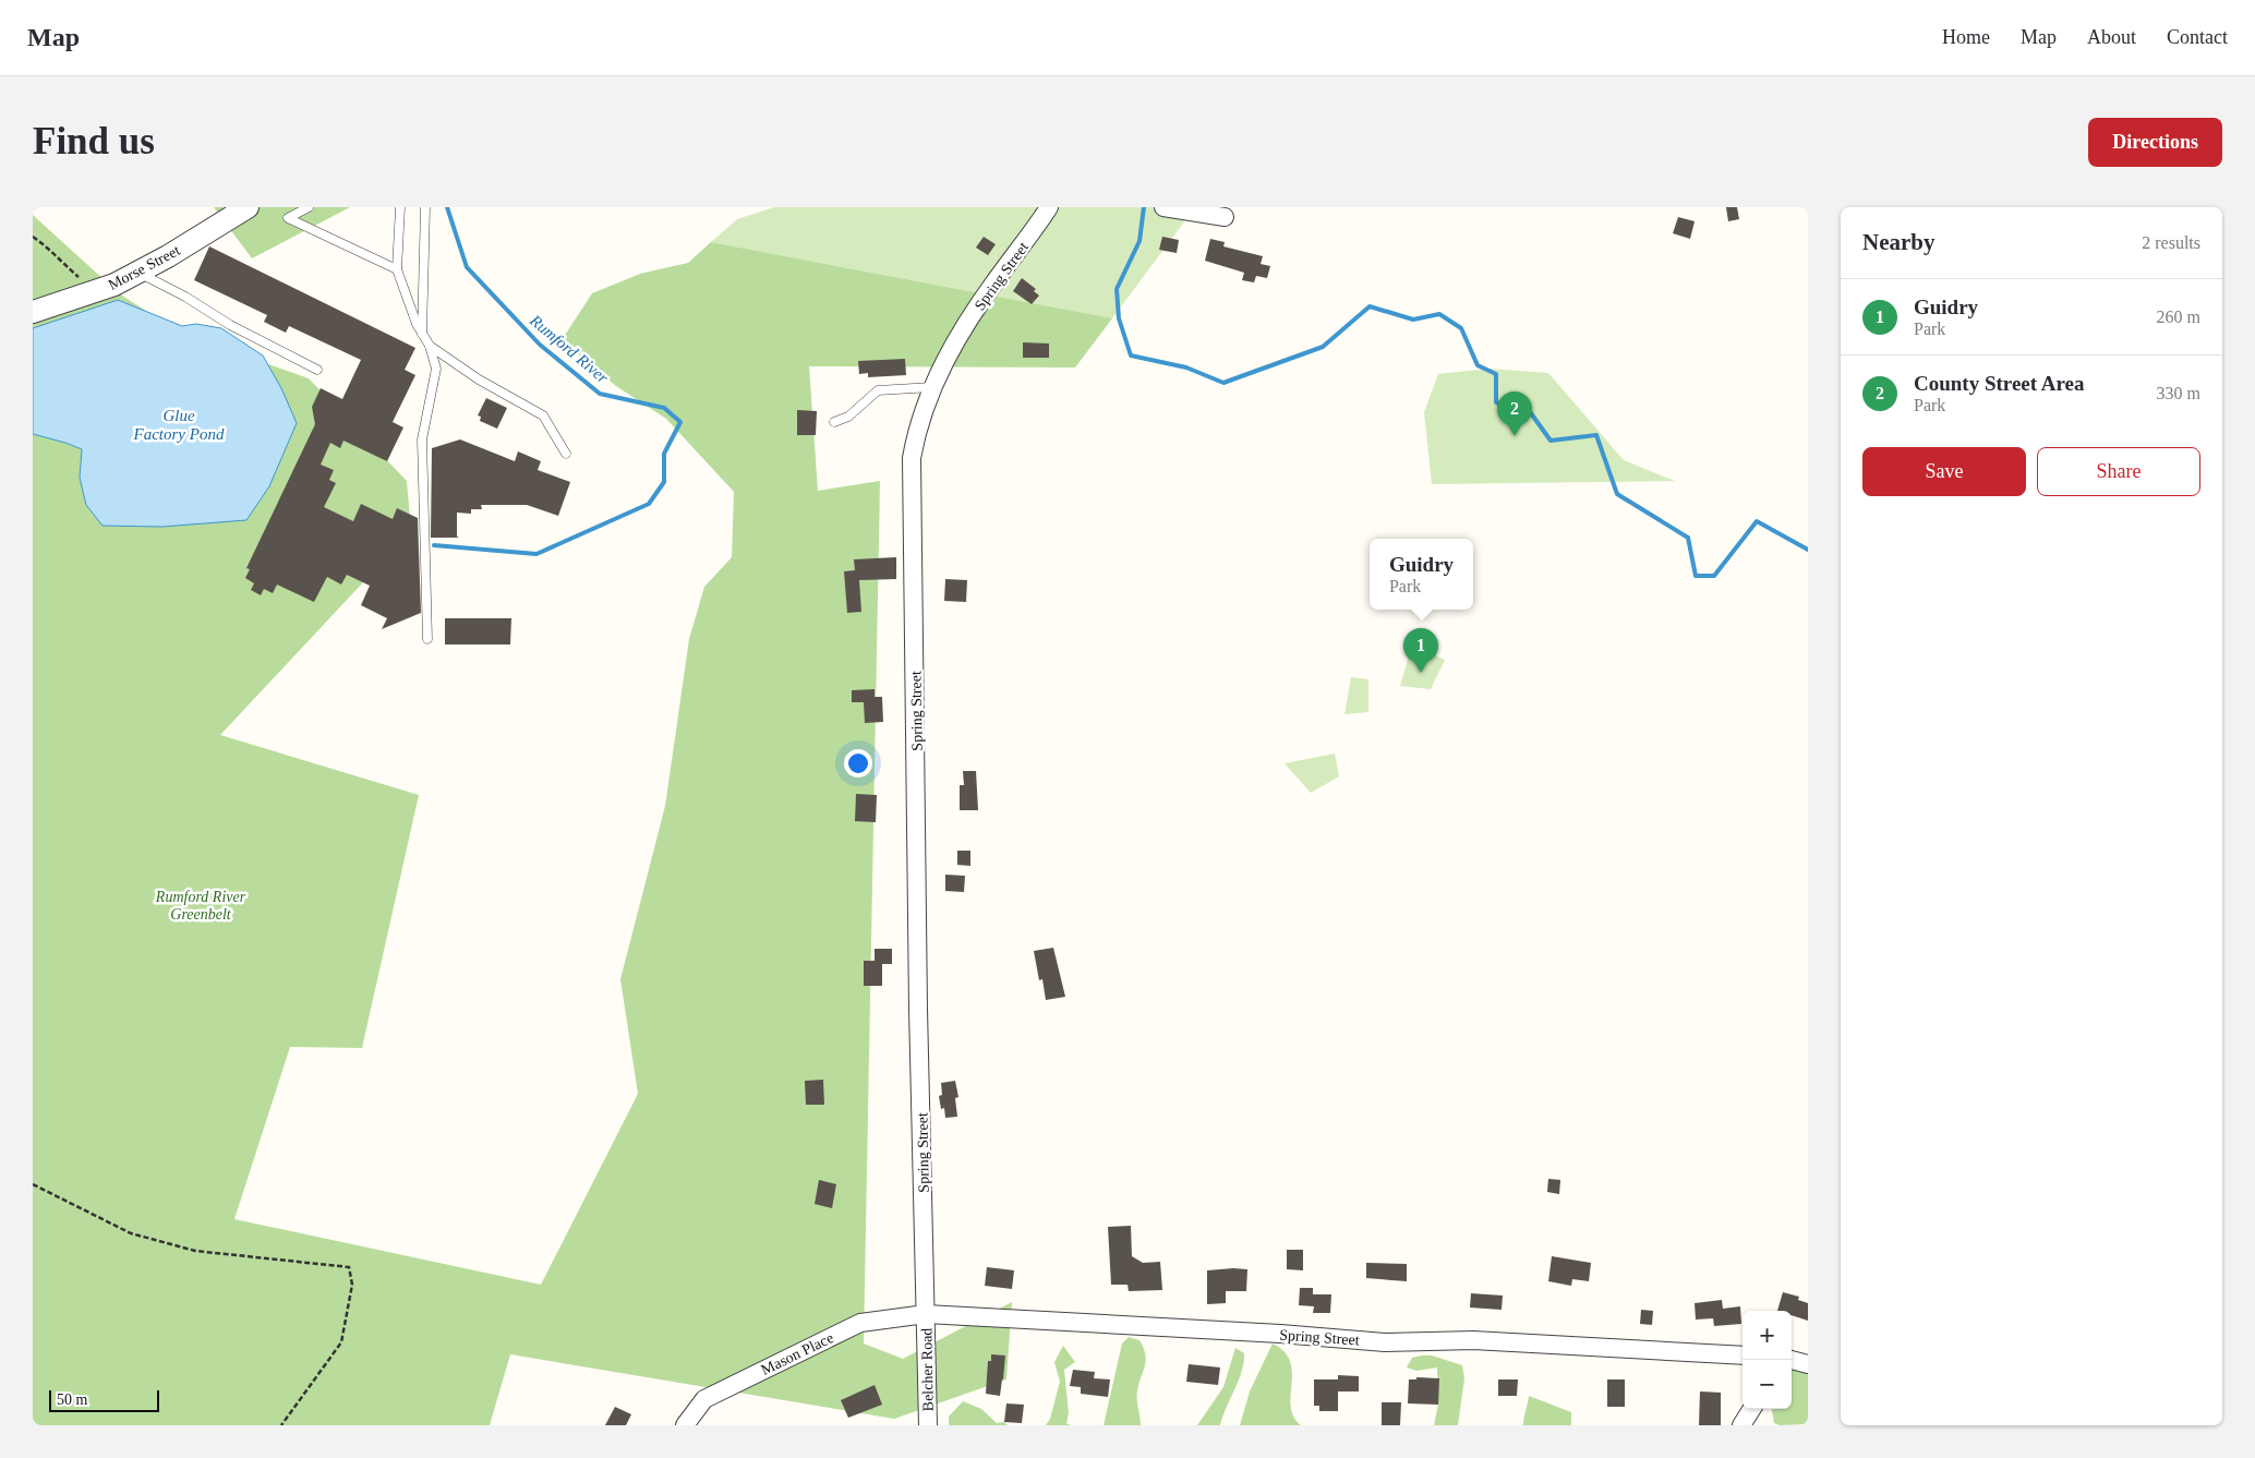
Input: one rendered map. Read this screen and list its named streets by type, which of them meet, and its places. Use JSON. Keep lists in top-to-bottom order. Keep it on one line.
{"streets":{"street":["Morse Street","Spring Street","Mason Place","Belcher Road"]},"crossings":[["Spring Street","Mason Place"],["Spring Street","Belcher Road"],["Mason Place","Belcher Road"]],"water":["Rumford River","Glue Factory Pond"],"parks":["Rumford River Greenbelt"],"scale_bar":"50 m","page":{"header":"Map","nav":["Home","Map","About","Contact"],"buttons":["Directions",["Save","Share"]],"title":"Find us","heading":["Nearby","2 results"],"list":[{"mark":"1","name":"Guidry","note":"Park","value":"260 m"},{"mark":"2","name":"County Street Area","note":"Park","value":"330 m"}],"pins":["2","1"],"popup":["Guidry","Park"],"map_buttons":["+","−"],"scale":"50 m"}}
